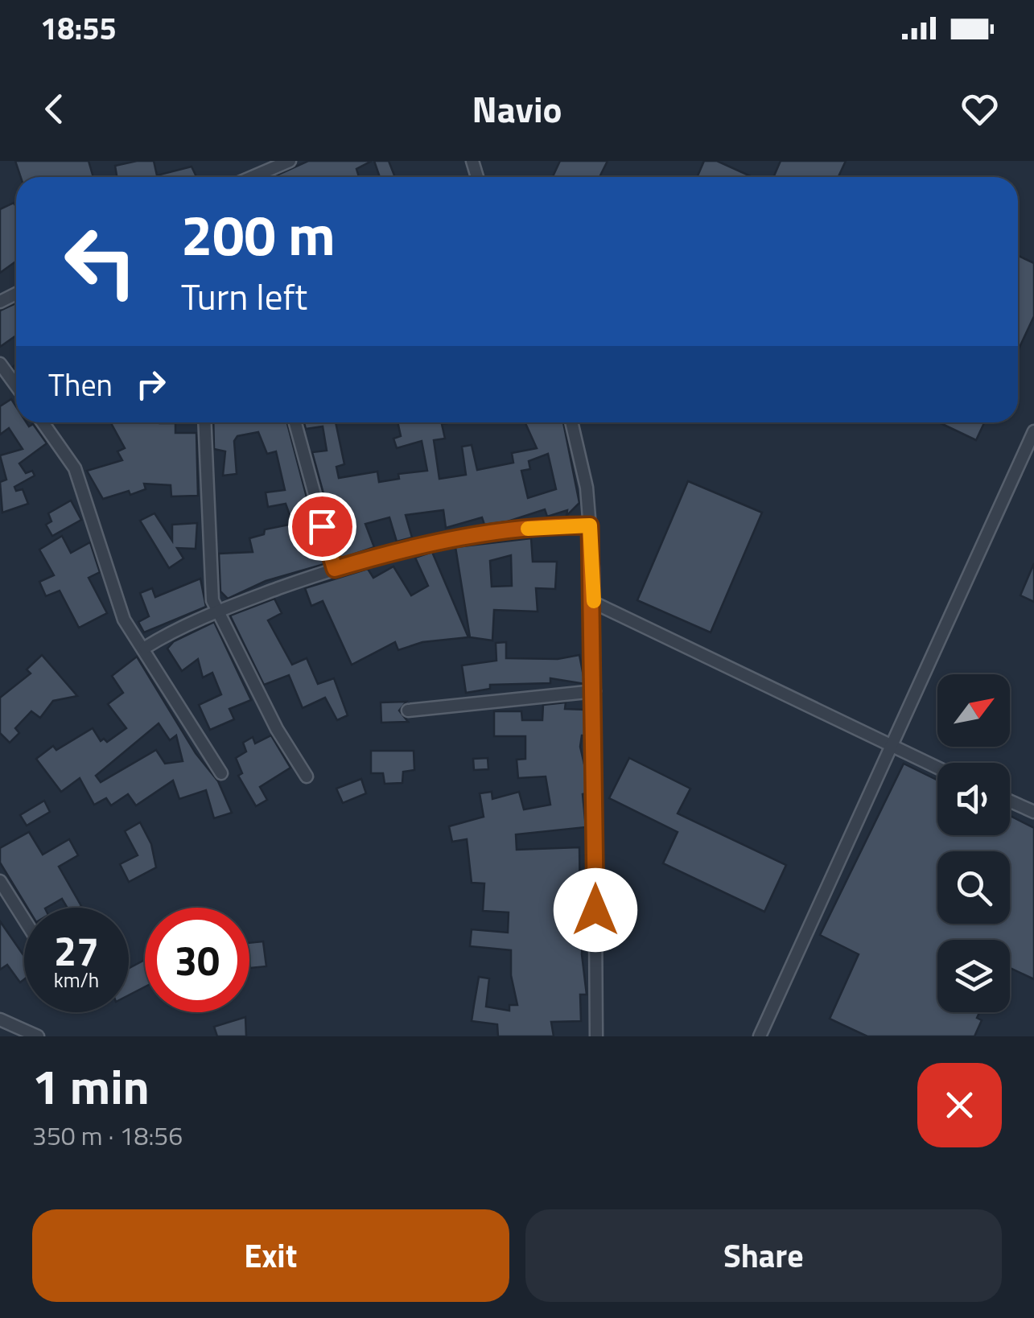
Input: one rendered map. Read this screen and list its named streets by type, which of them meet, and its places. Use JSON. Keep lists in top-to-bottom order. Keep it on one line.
{"north":"top right","page":{"status":"18:55","header":"Navio","turn":["200 m","Turn left"],"then":"Then","speed":"27 km/h","limit":"30","heading":["1 min","350 m · 18:56"],"buttons":["Exit","Share"]}}
